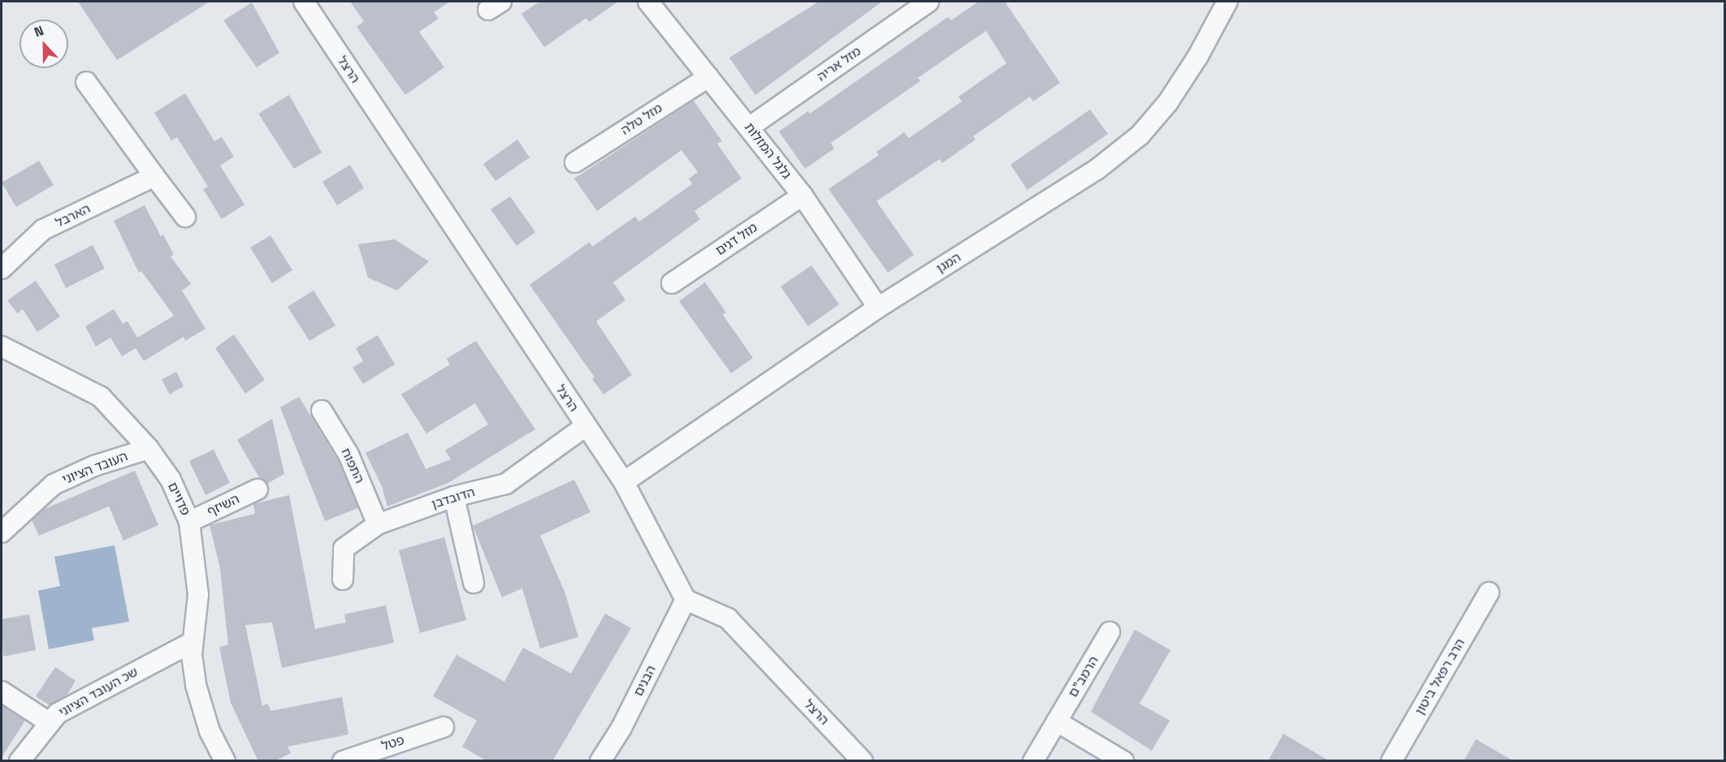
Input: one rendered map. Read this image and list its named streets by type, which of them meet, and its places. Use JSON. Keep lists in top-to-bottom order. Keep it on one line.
{"streets":{"street":["מזל אריה","הרצל","מזל טלה","גלגל המזלות","הארבל","מזל דגים","המגן","התפוח","העובד הציוני","הדובדבן","פדויים","השיזף","הרמב\"ם","הרב רפאל ביטון","הבנים","שכ העובד הציוני","פטל"]},"crossings":[["מזל אריה","גלגל המזלות"],["הרצל","המגן"],["הרצל","הדובדבן"],["הרצל","הבנים"],["מזל טלה","גלגל המזלות"],["גלגל המזלות","מזל דגים"],["גלגל המזלות","המגן"],["התפוח","הדובדבן"],["העובד הציוני","פדויים"],["פדויים","השיזף"],["פדויים","שכ העובד הציוני"]],"north":"top"}
